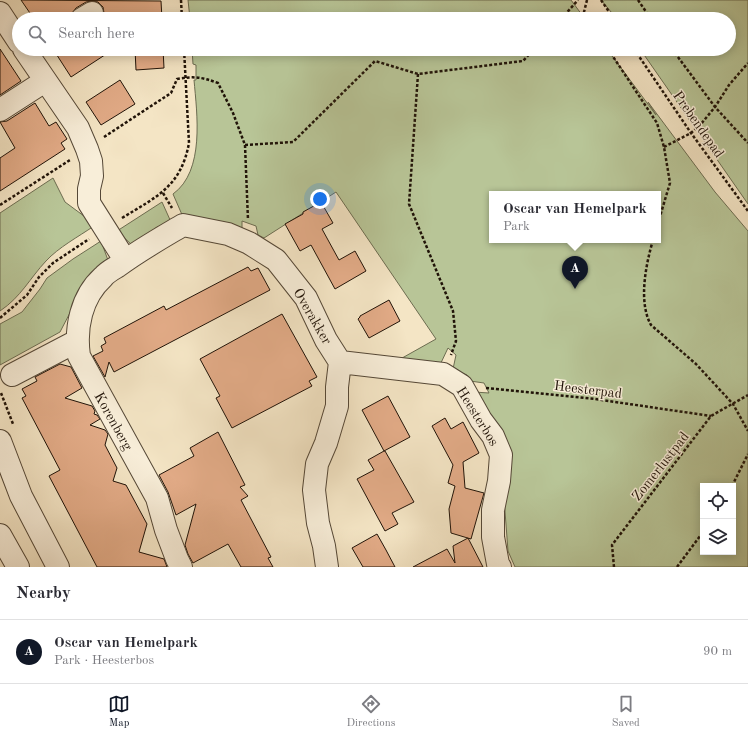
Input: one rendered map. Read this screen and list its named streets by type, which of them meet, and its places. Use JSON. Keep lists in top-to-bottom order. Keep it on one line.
{"streets":{"street":["Overakker","Heesterbos","Korenberg"],"path":["Prebendepad","Heesterpad","Zomerlustpad"]},"crossings":[["Overakker","Heesterbos"],["Overakker","Korenberg"],["Heesterpad","Heesterbos"],["Heesterpad","Zomerlustpad"]],"page":{"search":"Search here","popup":["Oscar van Hemelpark","Park"],"pins":"A","heading":"Nearby","list":[{"mark":"A","name":"Oscar van Hemelpark","note":"Park · Heesterbos","value":"90 m"}],"nav":["Map","Directions","Saved"]}}
